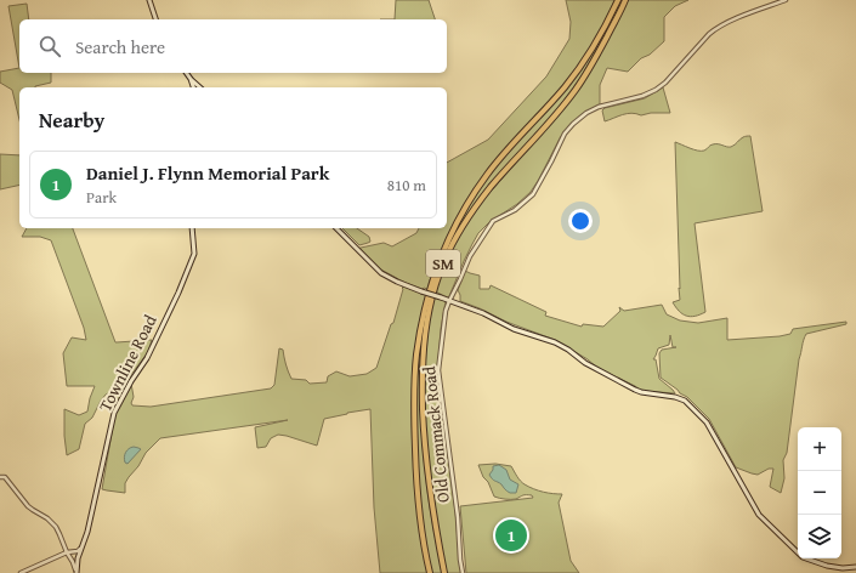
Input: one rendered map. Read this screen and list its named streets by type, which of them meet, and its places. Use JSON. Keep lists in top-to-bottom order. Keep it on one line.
{"streets":{"highway":["SM"],"main road":["Townline Road"],"street":["Old Commack Road"]},"page":{"search":"Search here","heading":"Nearby","list":[{"mark":"1","name":"Daniel J. Flynn Memorial Park","note":"Park","value":"810 m"}],"map_buttons":["+","−"],"pins":"1"}}
